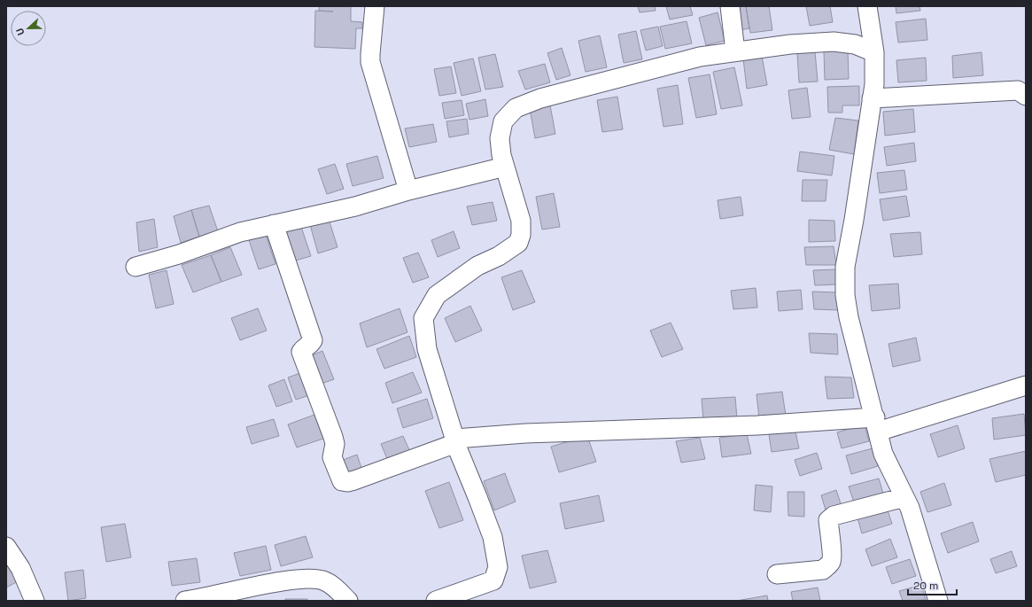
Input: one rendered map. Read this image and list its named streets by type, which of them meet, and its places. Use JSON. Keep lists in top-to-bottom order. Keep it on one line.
{"scale_bar":"20 m","north":"left"}
